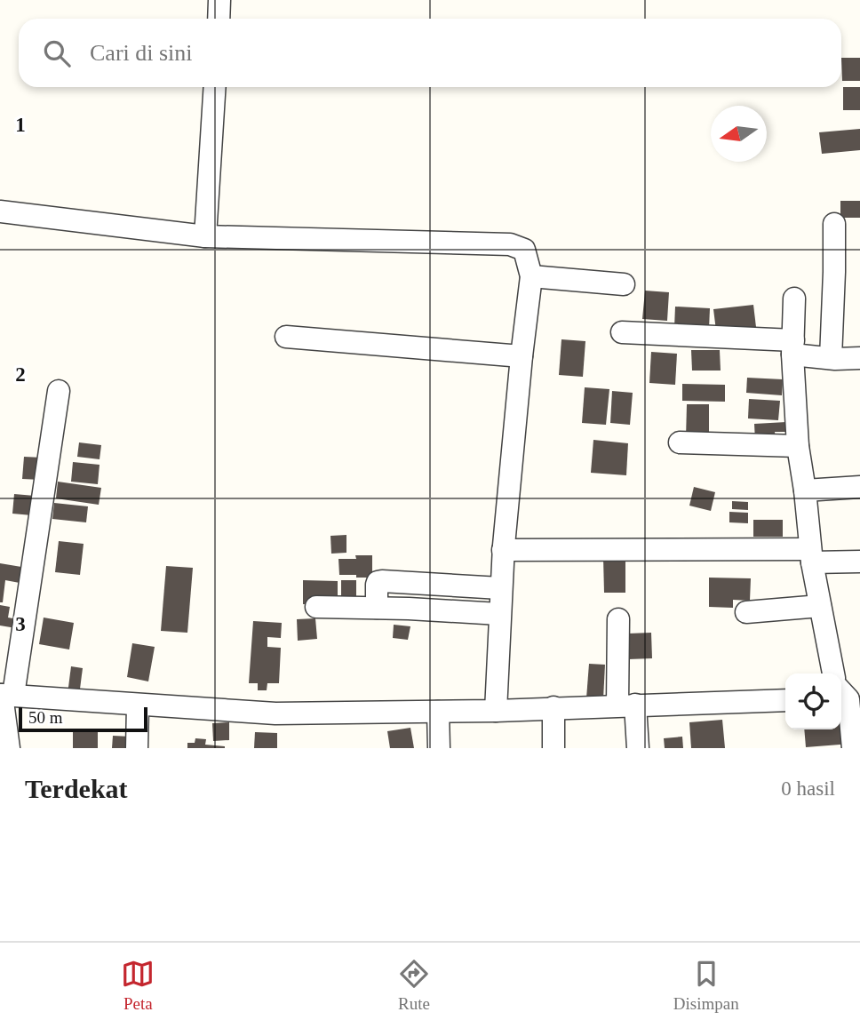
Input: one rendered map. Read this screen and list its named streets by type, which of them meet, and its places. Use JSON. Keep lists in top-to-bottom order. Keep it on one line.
{"scale_bar":"50 m","north":"left","page":{"search":"Cari di sini","scale":"50 m","heading":["Terdekat","0 hasil"],"nav":["Peta","Rute","Disimpan"]},"grid":{"rows":["1","2","3"]}}
